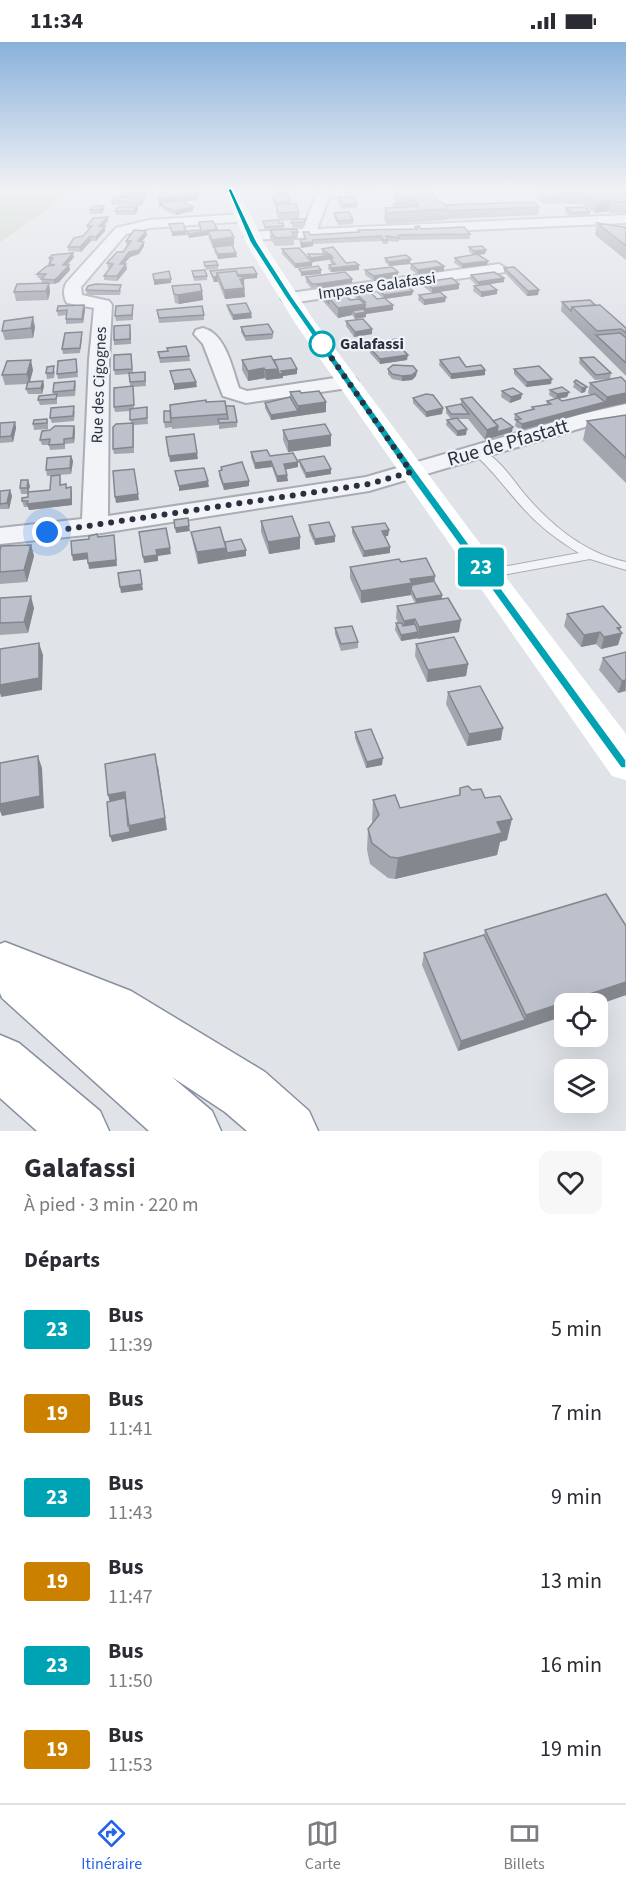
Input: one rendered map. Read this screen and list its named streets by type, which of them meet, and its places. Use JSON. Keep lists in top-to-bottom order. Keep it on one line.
{"streets":{"street":["Impasse Galafassi","Rue des Cigognes","Rue de Pfastatt"]},"crossings":[["Rue des Cigognes","Rue de Pfastatt"]],"places":["Galafassi"],"lines":["bus line 23"],"page":{"status":"11:34","on_map":"23","heading":[["Galafassi","À pied · 3 min · 220 m"],"Départs"],"list":[{"mark":"23","name":"Bus","note":"11:39","value":"5 min"},{"mark":"19","name":"Bus","note":"11:41","value":"7 min"},{"mark":"23","name":"Bus","note":"11:43","value":"9 min"},{"mark":"19","name":"Bus","note":"11:47","value":"13 min"},{"mark":"23","name":"Bus","note":"11:50","value":"16 min"},{"mark":"19","name":"Bus","note":"11:53","value":"19 min"}],"tabs":["Itinéraire","Carte","Billets"]}}
